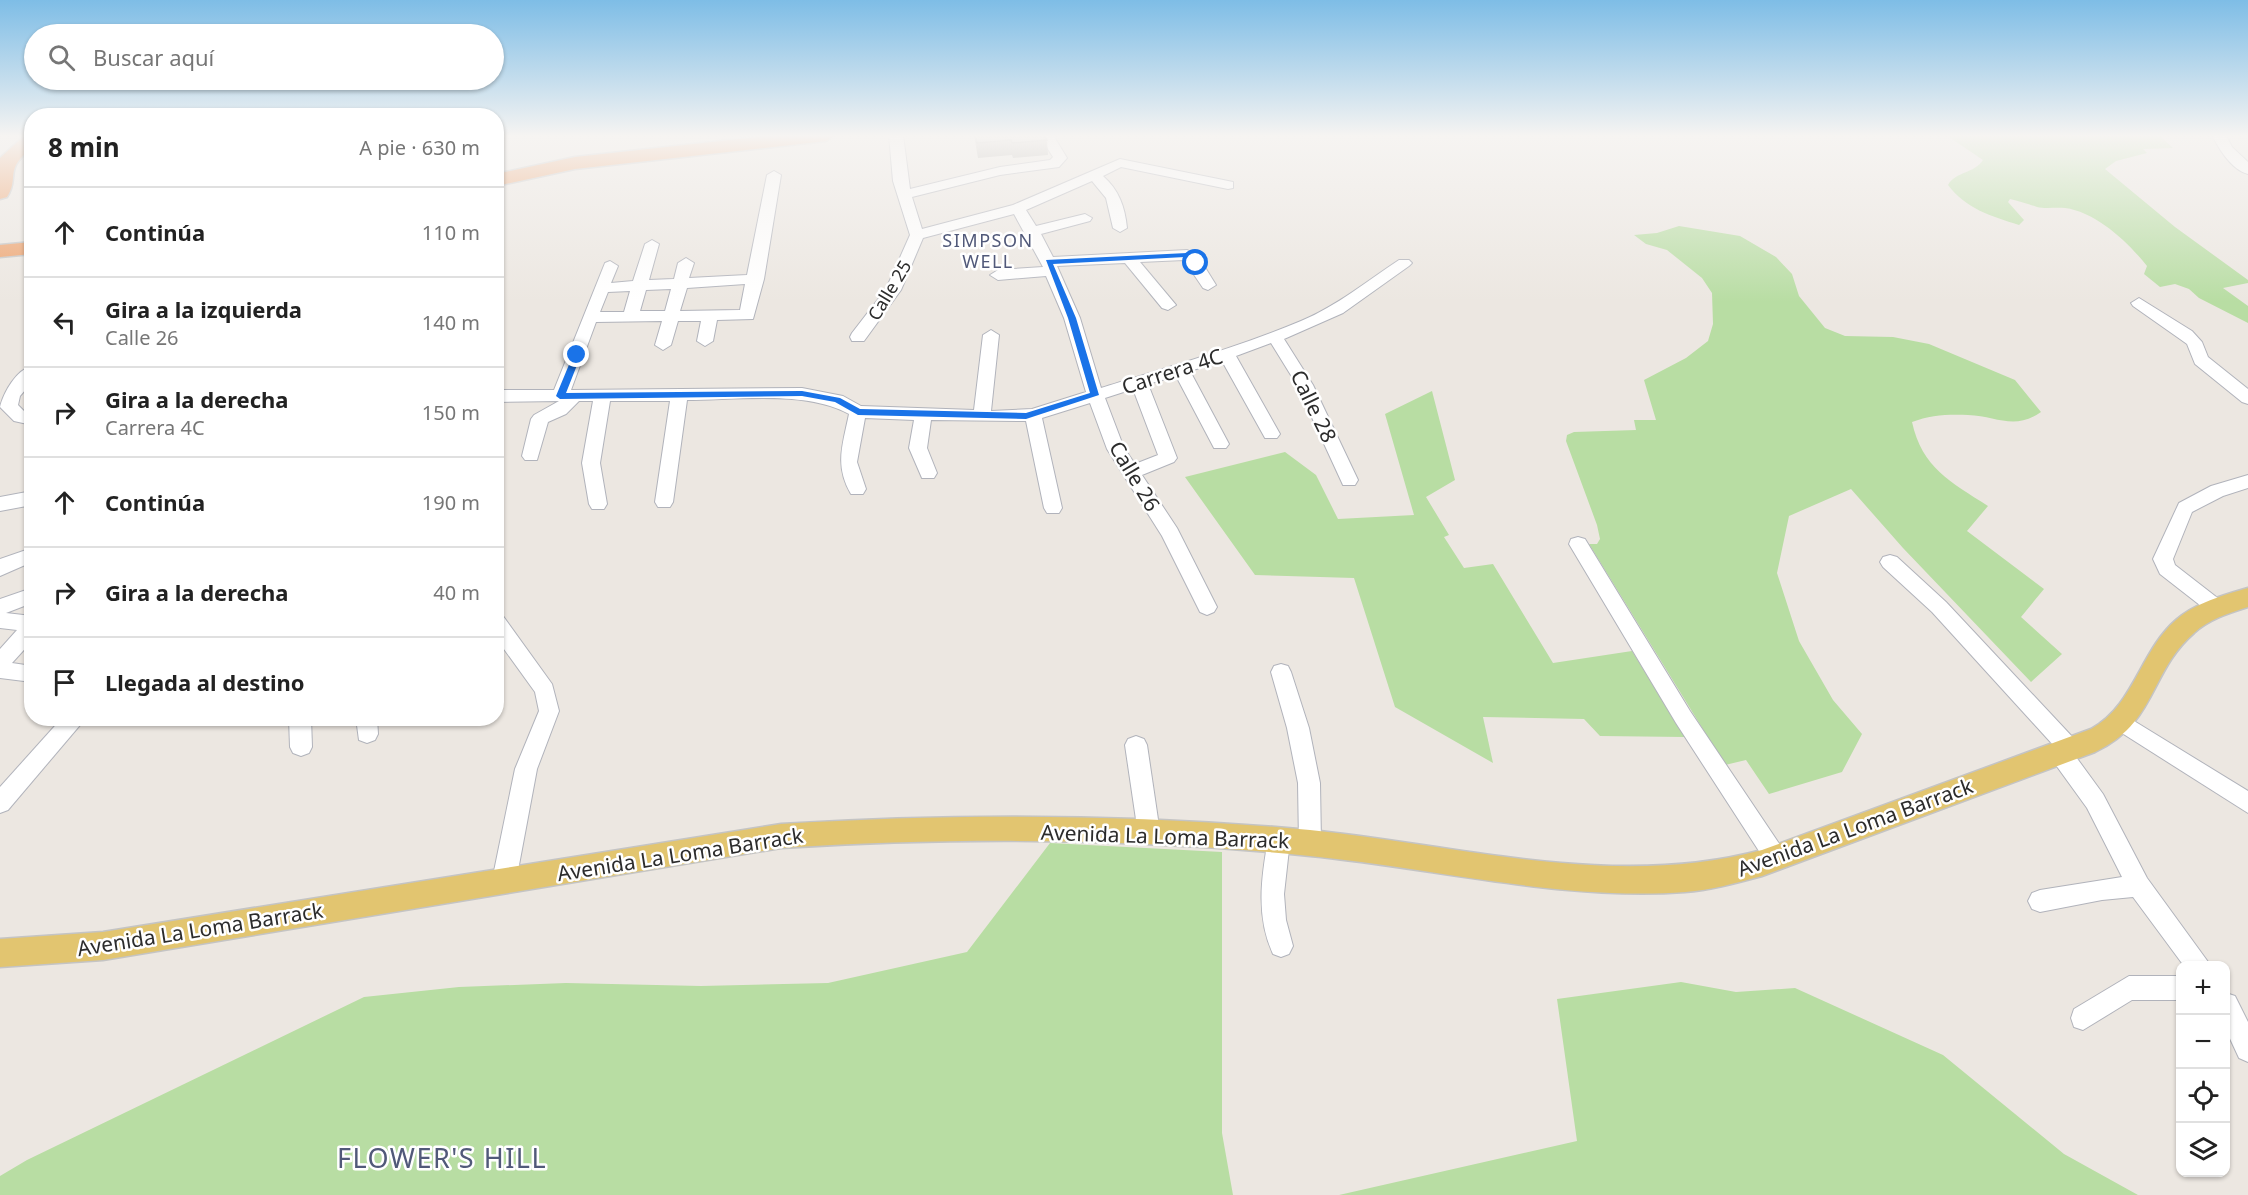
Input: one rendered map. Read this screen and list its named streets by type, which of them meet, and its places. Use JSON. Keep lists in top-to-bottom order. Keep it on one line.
{"streets":{"main road":["Avenida La Loma Barrack"],"street":["Calle 25","Carrera 4C","Calle 28","Calle 26"]},"crossings":[["Carrera 4C","Calle 28"],["Carrera 4C","Calle 26"]],"districts":["SIMPSON WELL","FLOWER'S HILL"],"page":{"search":"Buscar aquí","heading":["8 min","A pie · 630 m"],"list":[["Continúa","110 m"],["Gira a la izquierda","Calle 26","140 m"],["Gira a la derecha","Carrera 4C","150 m"],["Continúa","190 m"],["Gira a la derecha","40 m"],"Llegada al destino"],"map_buttons":["+","−"]}}
